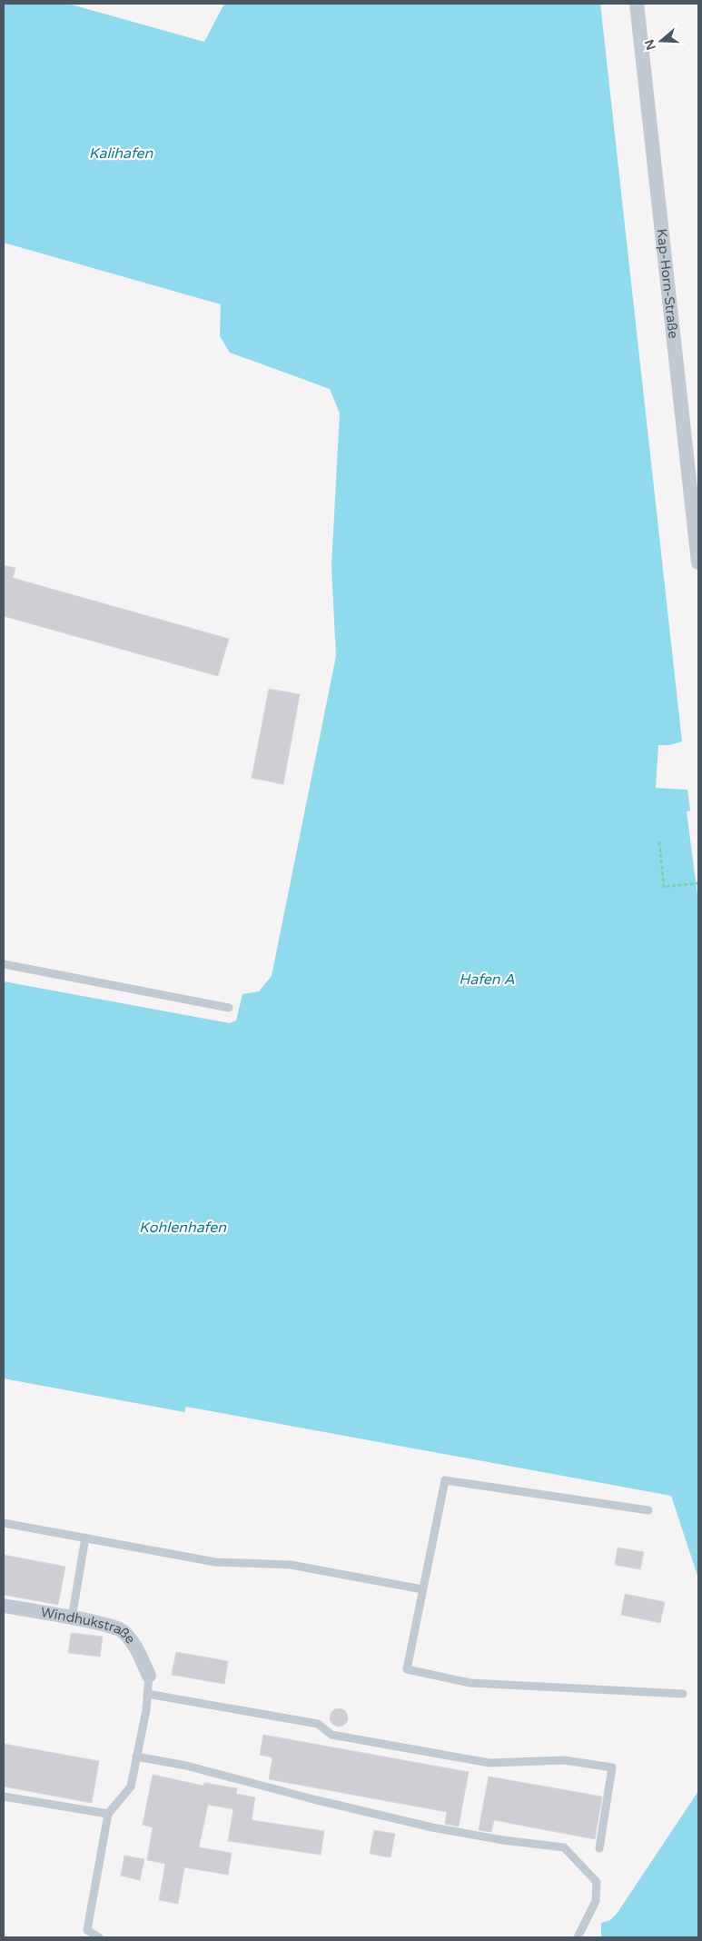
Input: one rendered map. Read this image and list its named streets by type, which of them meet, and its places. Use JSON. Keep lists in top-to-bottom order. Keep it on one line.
{"streets":{"street":["Kap-Horn-Straße","Windhukstraße"]},"water":["Kalihafen","Hafen A","Kohlenhafen"],"north":"left"}
